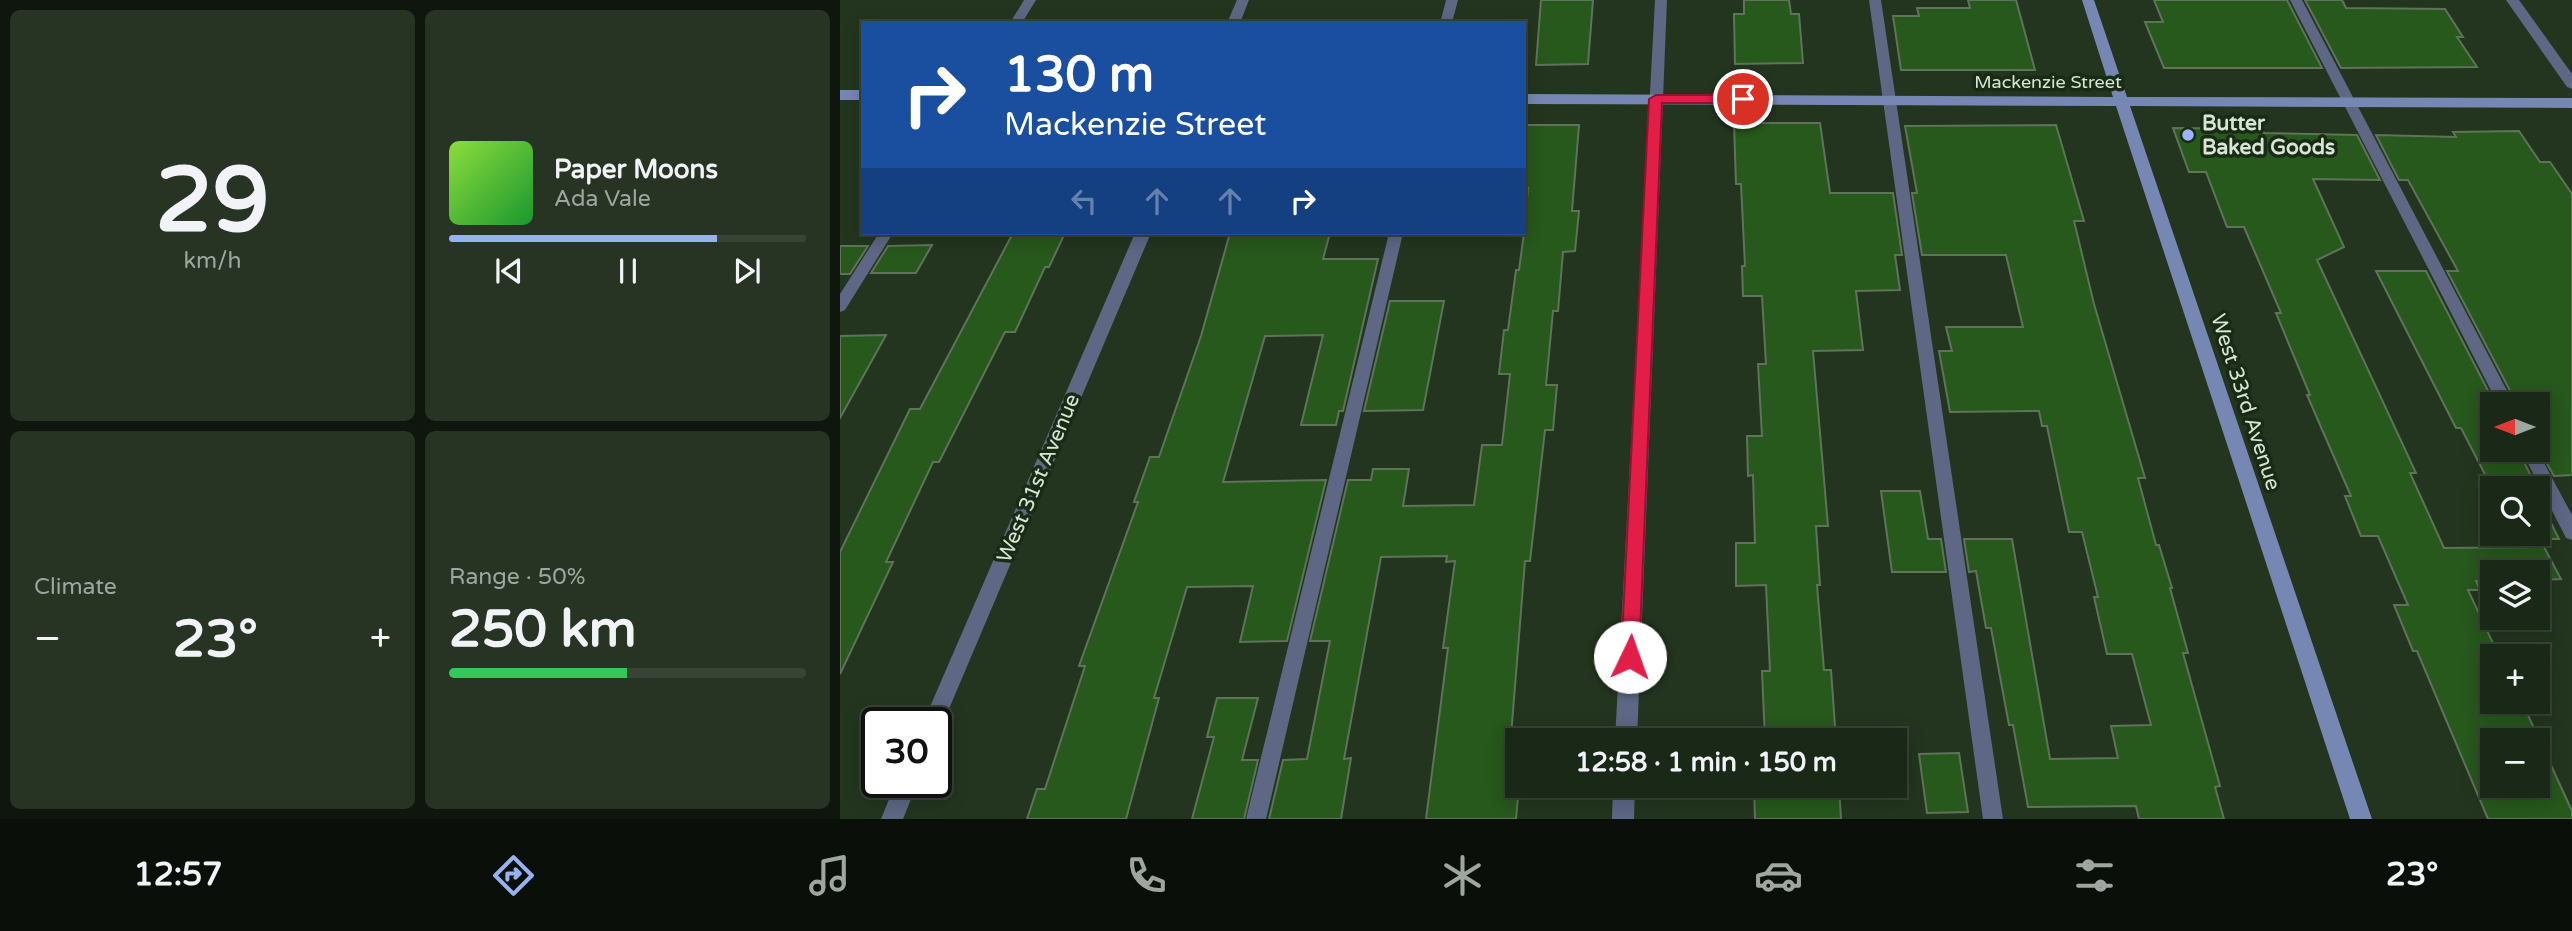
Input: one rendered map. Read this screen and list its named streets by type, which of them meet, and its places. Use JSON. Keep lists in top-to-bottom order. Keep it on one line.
{"streets":{"street":["Mackenzie Street","West 33rd Avenue","West 31st Avenue"]},"crossings":[["Mackenzie Street","West 33rd Avenue"]],"places":["Butter Baked Goods"],"north":"left","page":{"tile":[["29","km/h"],"Climate",["Range · 50%","250 km"]],"turn":["130 m","Mackenzie Street"],"song":["Paper Moons","Ada Vale"],"map_buttons":["+","−"],"heat":["−","23°","+"],"limit":"30","trip":"12:58 · 1 min · 150 m","tabs":["12:57","23°"]}}
